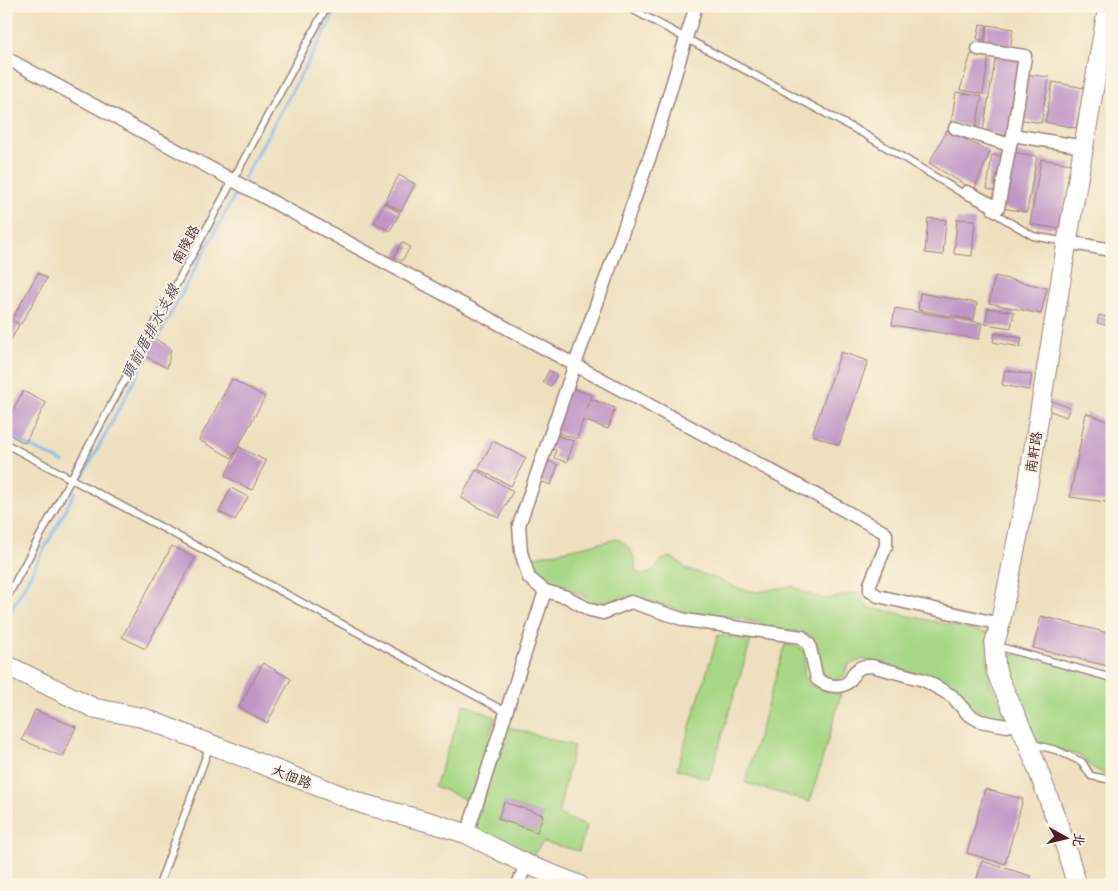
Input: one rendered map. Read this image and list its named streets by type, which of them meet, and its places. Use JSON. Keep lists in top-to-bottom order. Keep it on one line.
{"streets":{"street":["南軒路","大佃路"],"lane":["南陵路"]},"water":["頭前厝排水支線"],"north":"right"}
